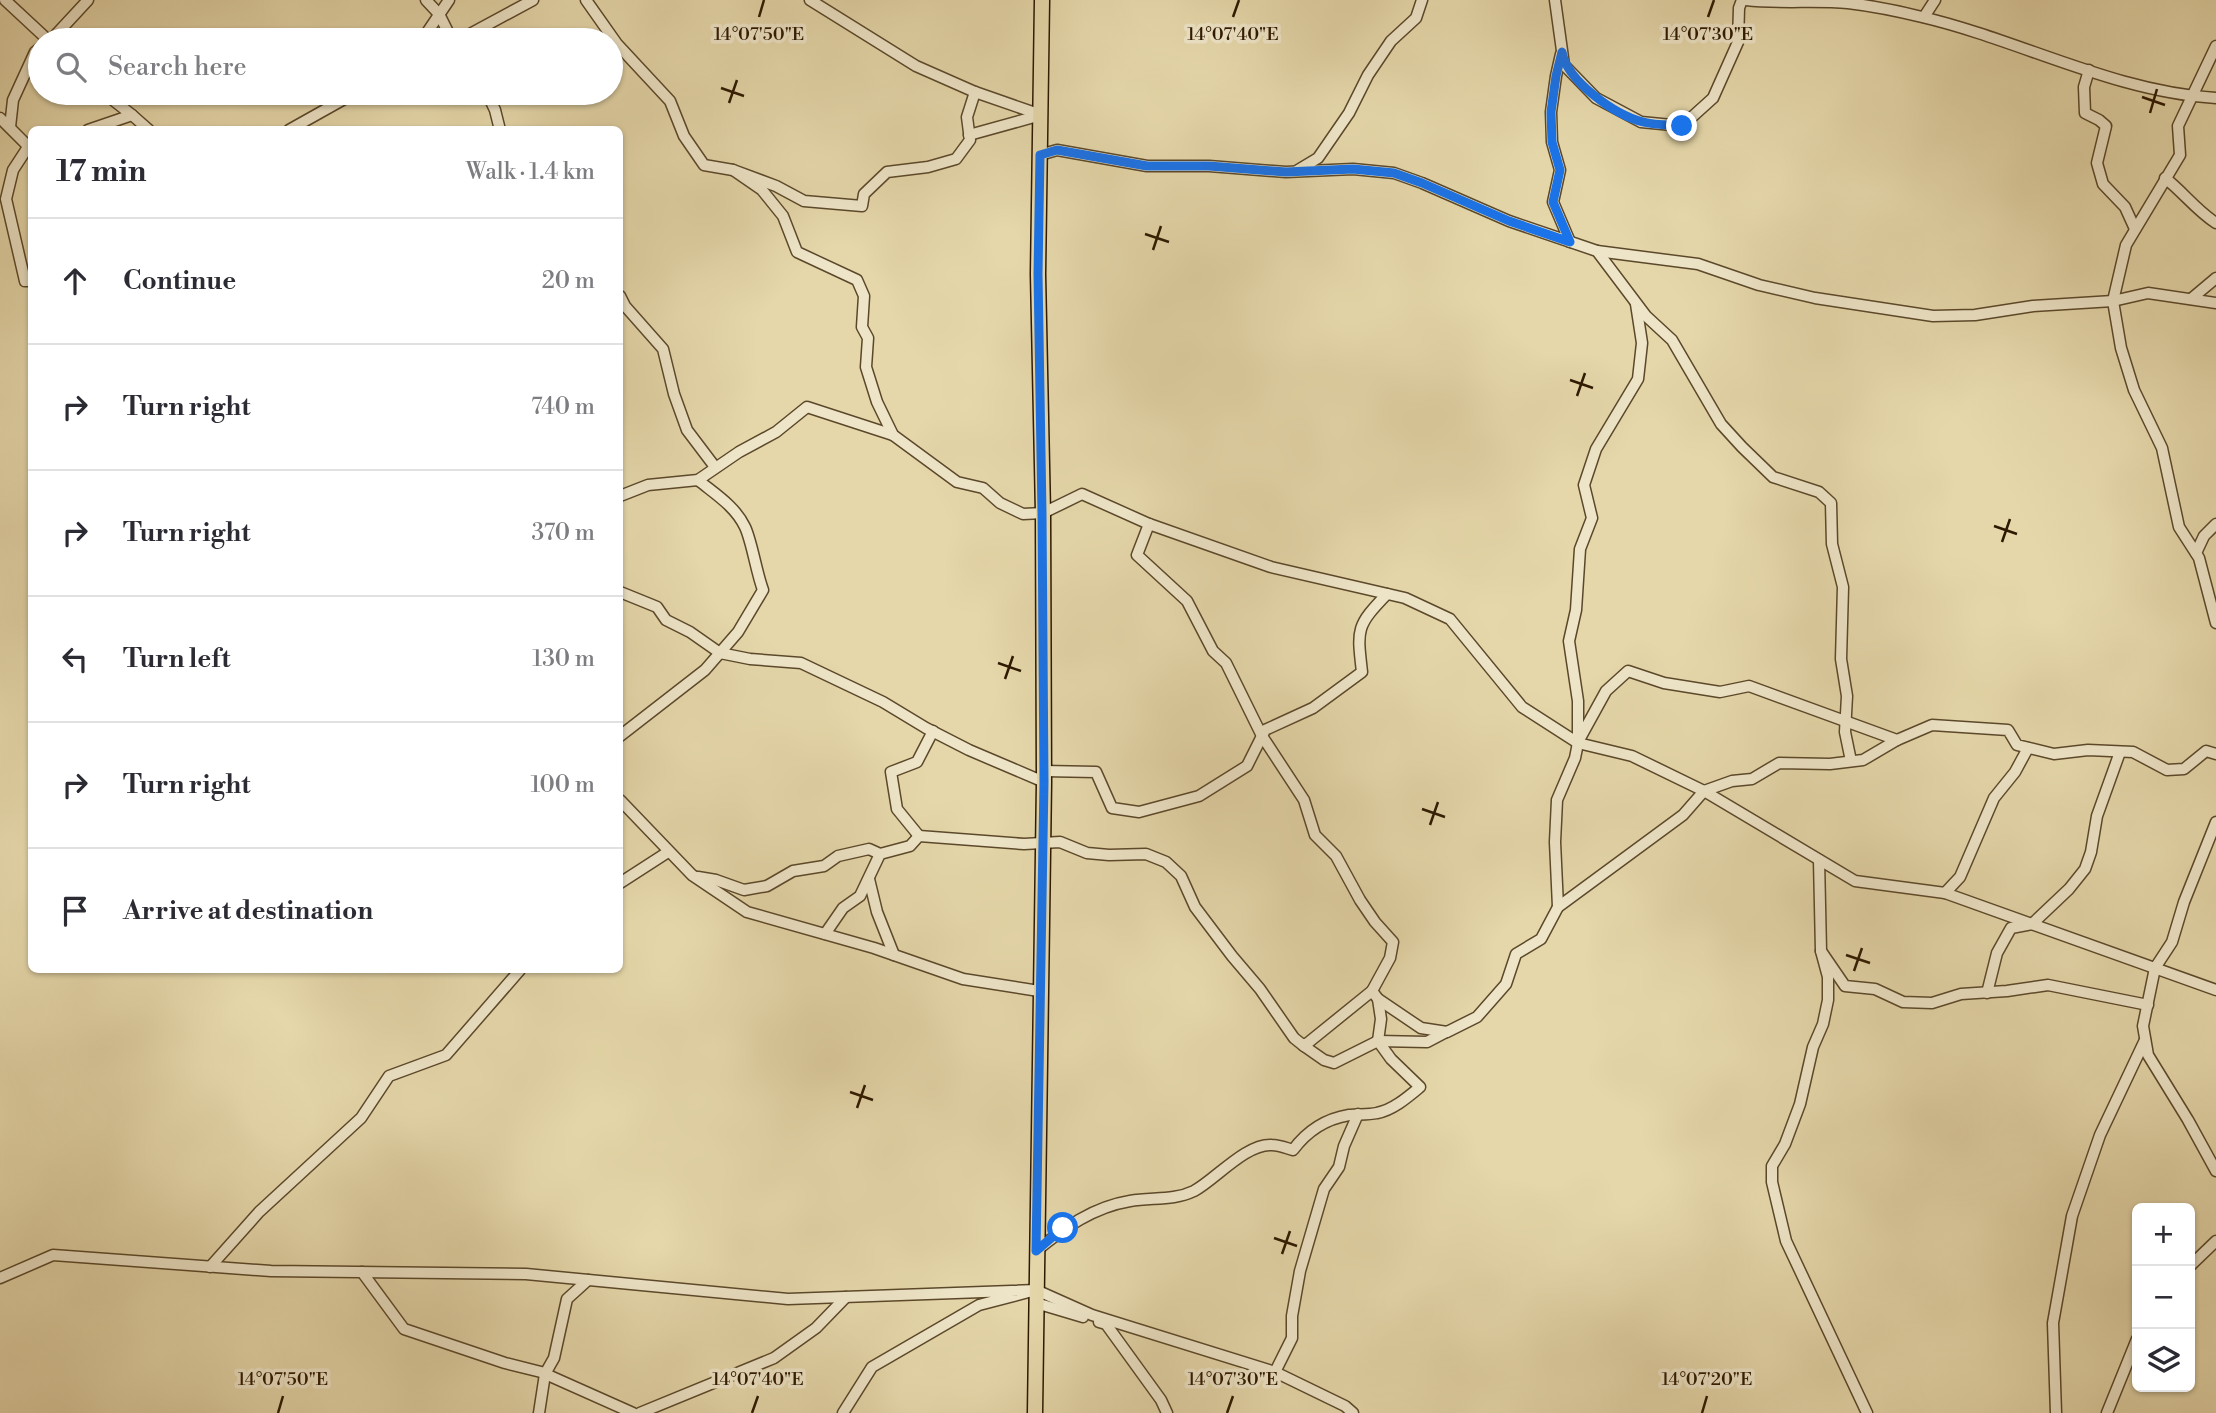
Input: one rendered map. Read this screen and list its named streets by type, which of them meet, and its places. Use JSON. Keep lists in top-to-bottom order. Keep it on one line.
{"page":{"search":"Search here","heading":["17 min","Walk · 1.4 km"],"list":[["Continue","20 m"],["Turn right","740 m"],["Turn right","370 m"],["Turn left","130 m"],["Turn right","100 m"],"Arrive at destination"],"map_buttons":["+","−"]},"coordinates":["14°07'30\"E","14°07'50\"E","14°07'40\"E","14°07'20\"E"]}
